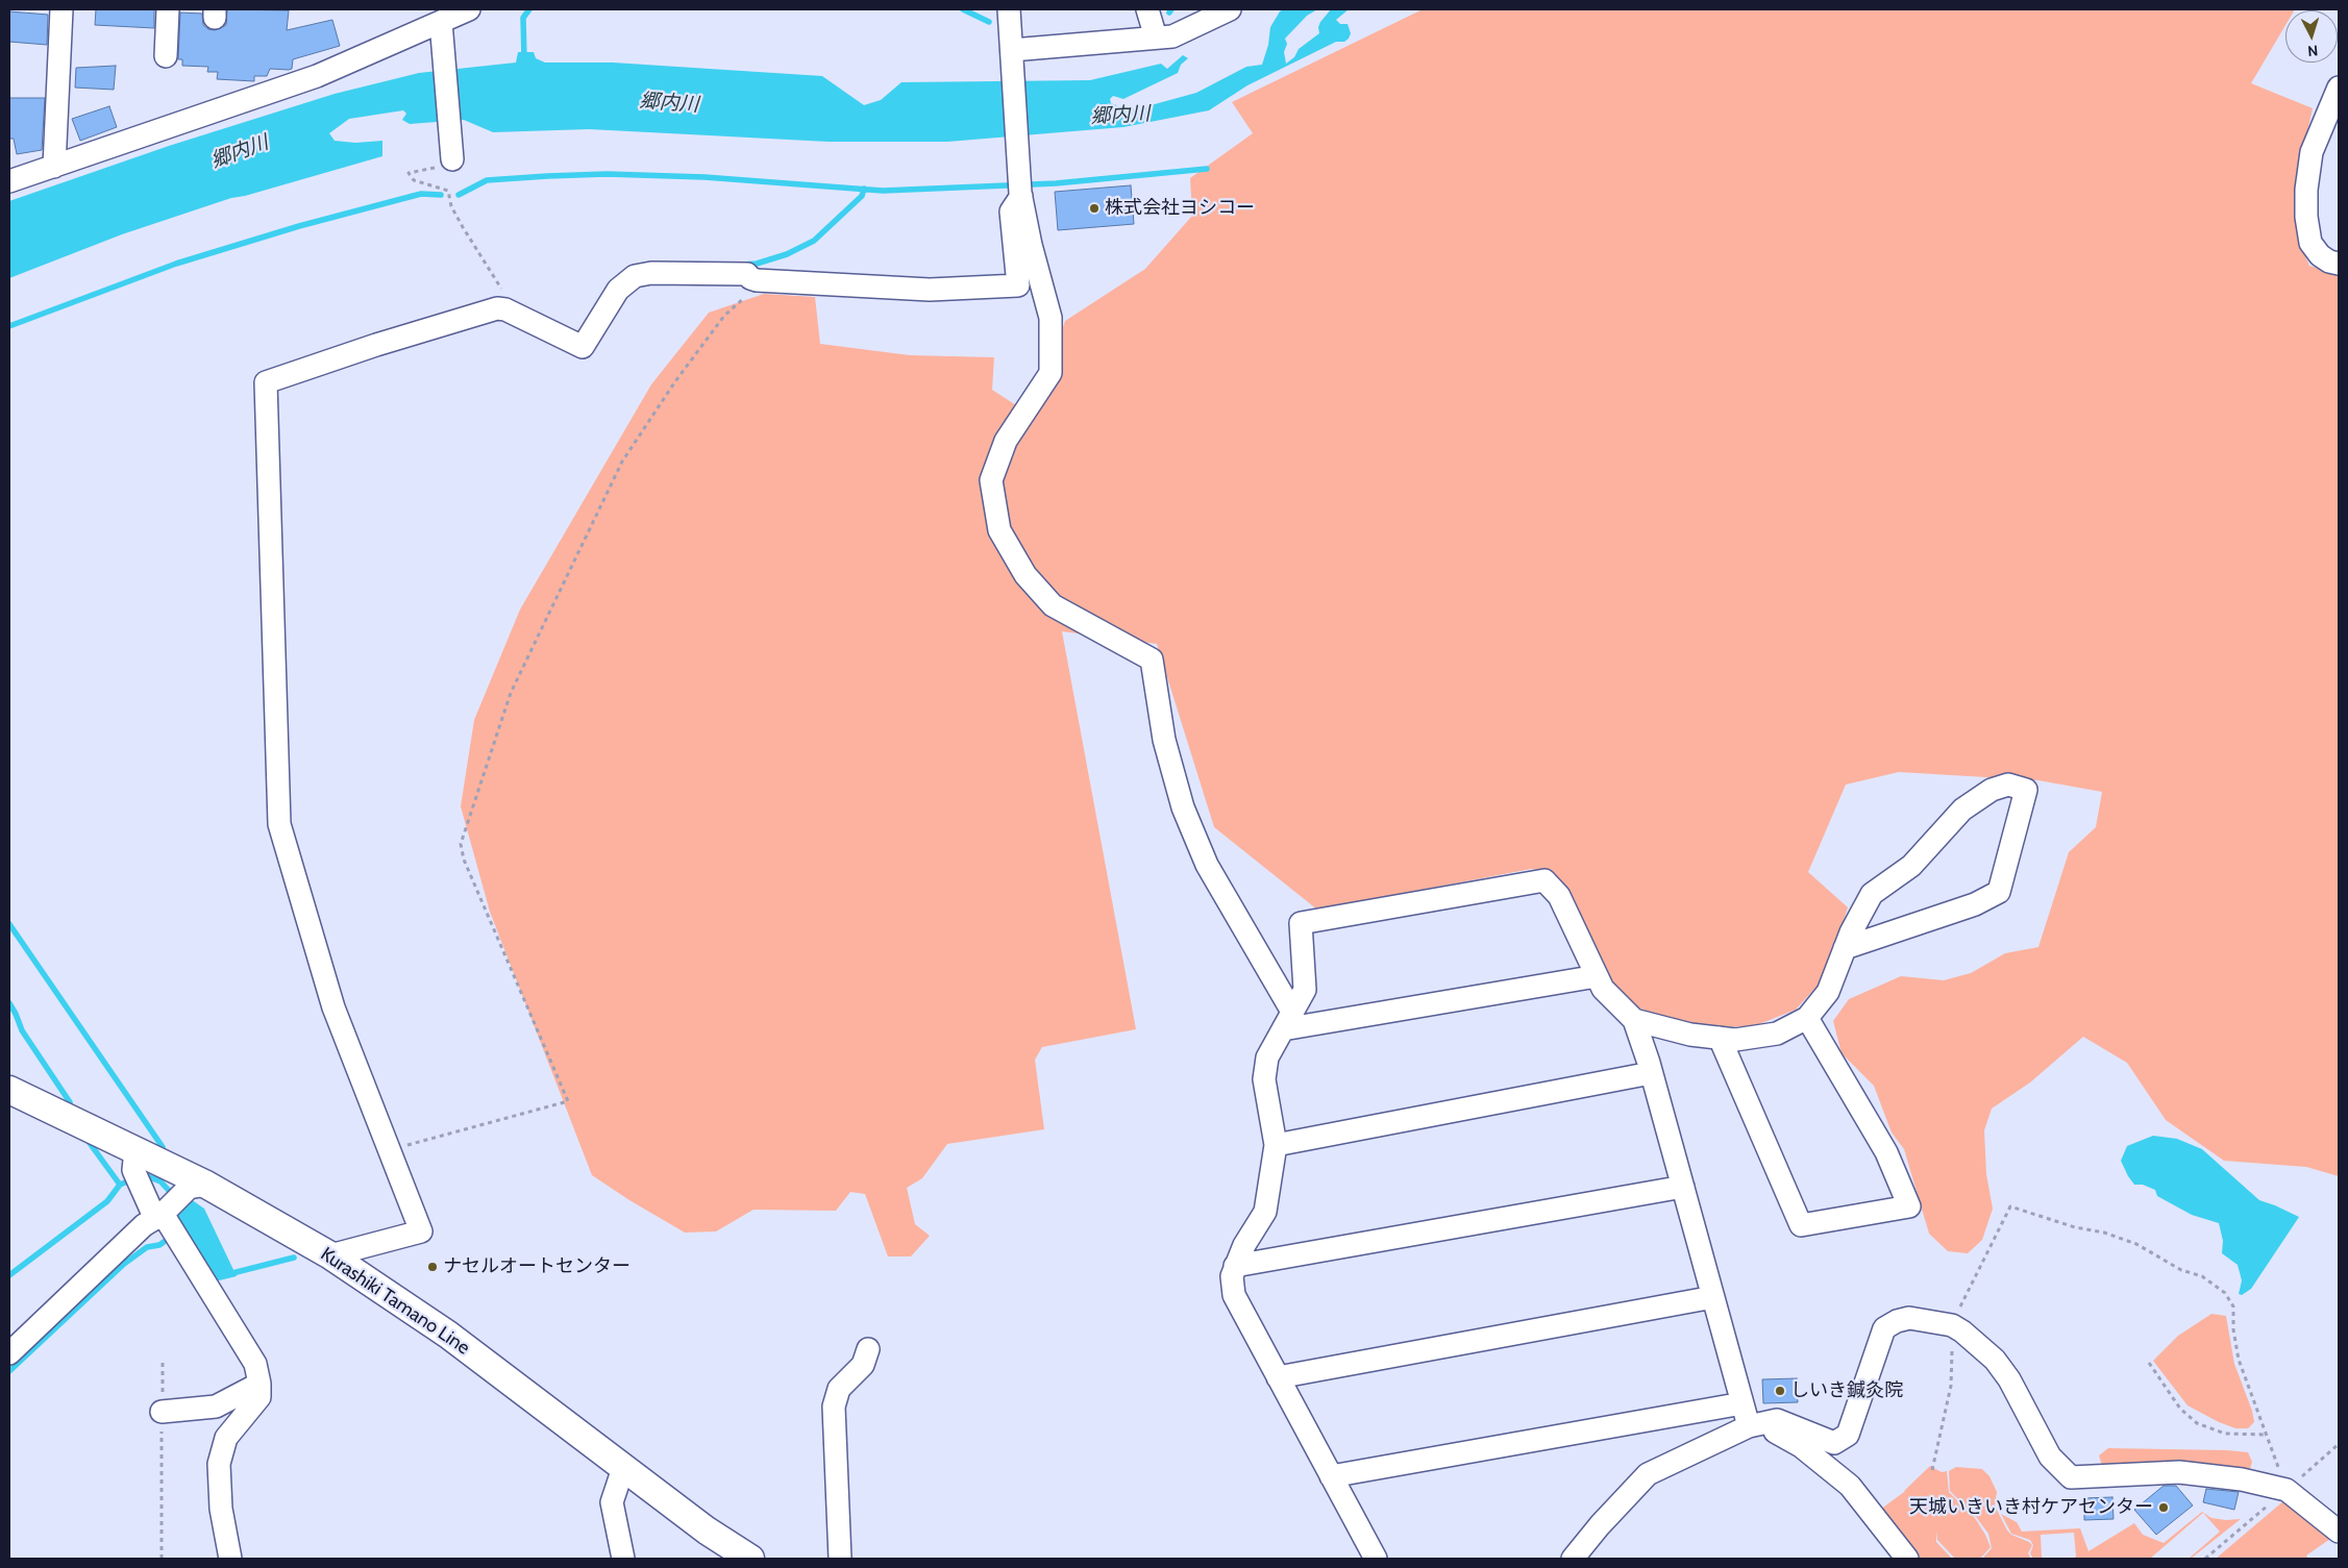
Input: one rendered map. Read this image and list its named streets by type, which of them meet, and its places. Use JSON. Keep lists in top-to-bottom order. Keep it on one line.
{"streets":{"main road":["Kurashiki Tamano Line"]},"water":["郷内川"],"places":["株式会社ヨシコー","ナセルオートセンター","しいき鍼灸院","天城いきいき村ケアセンター"],"north":"bottom"}
